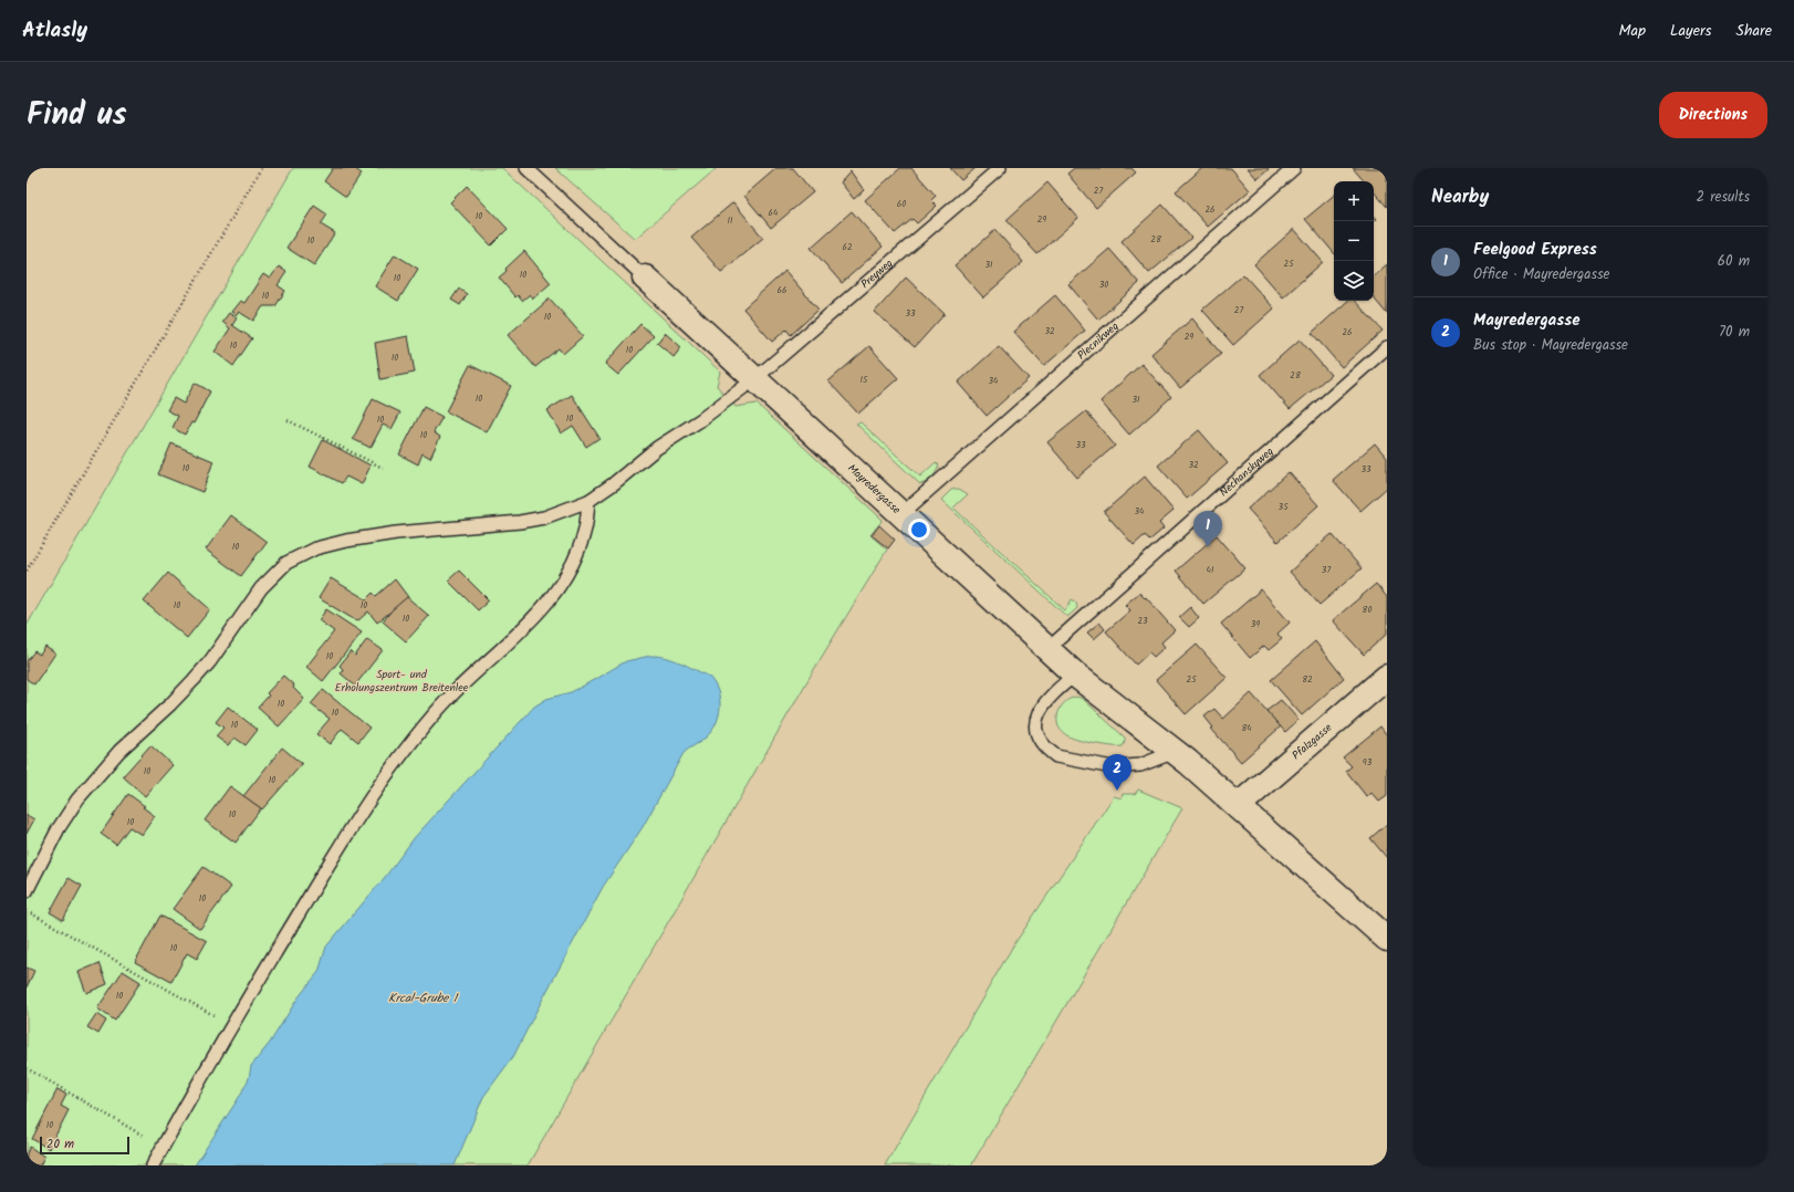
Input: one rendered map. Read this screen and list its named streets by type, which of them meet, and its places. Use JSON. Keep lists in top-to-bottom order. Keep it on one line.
{"streets":{"street":["Mayredergasse","Pfalzgasse"],"lane":["Preyweg","Plecnikweg","Nechanskyweg"]},"crossings":[["Preyweg","Mayredergasse"],["Plecnikweg","Mayredergasse"],["Nechanskyweg","Mayredergasse"],["Mayredergasse","Pfalzgasse"]],"water":["Krcal-Grube 1"],"parks":["Sport- und Erholungszentrum Breitenlee"],"house_numbers":["27","60","26","64","10","29","11","28","10","62","25","31","10","10","30","66","10","27","33","10","32","26","29","10","10","10","28","15","34","10","31","10","10","10","33","32","10","33","35","34","10","41","37","10","10","80","10","23","39","10","25","82","10","10","10","84","93","10","10","10","10","10","10","10","10"],"scale_bar":"20 m","page":{"header":"Atlasly","nav":["Map","Layers","Share"],"title":"Find us","buttons":"Directions","heading":["Nearby","2 results"],"map_buttons":["+","−"],"list":[{"mark":"1","name":"Feelgood Express","note":"Office · Mayredergasse","value":"60 m"},{"mark":"2","name":"Mayredergasse","note":"Bus stop · Mayredergasse","value":"70 m"}],"pins":["1","2"],"scale":"20 m"}}
